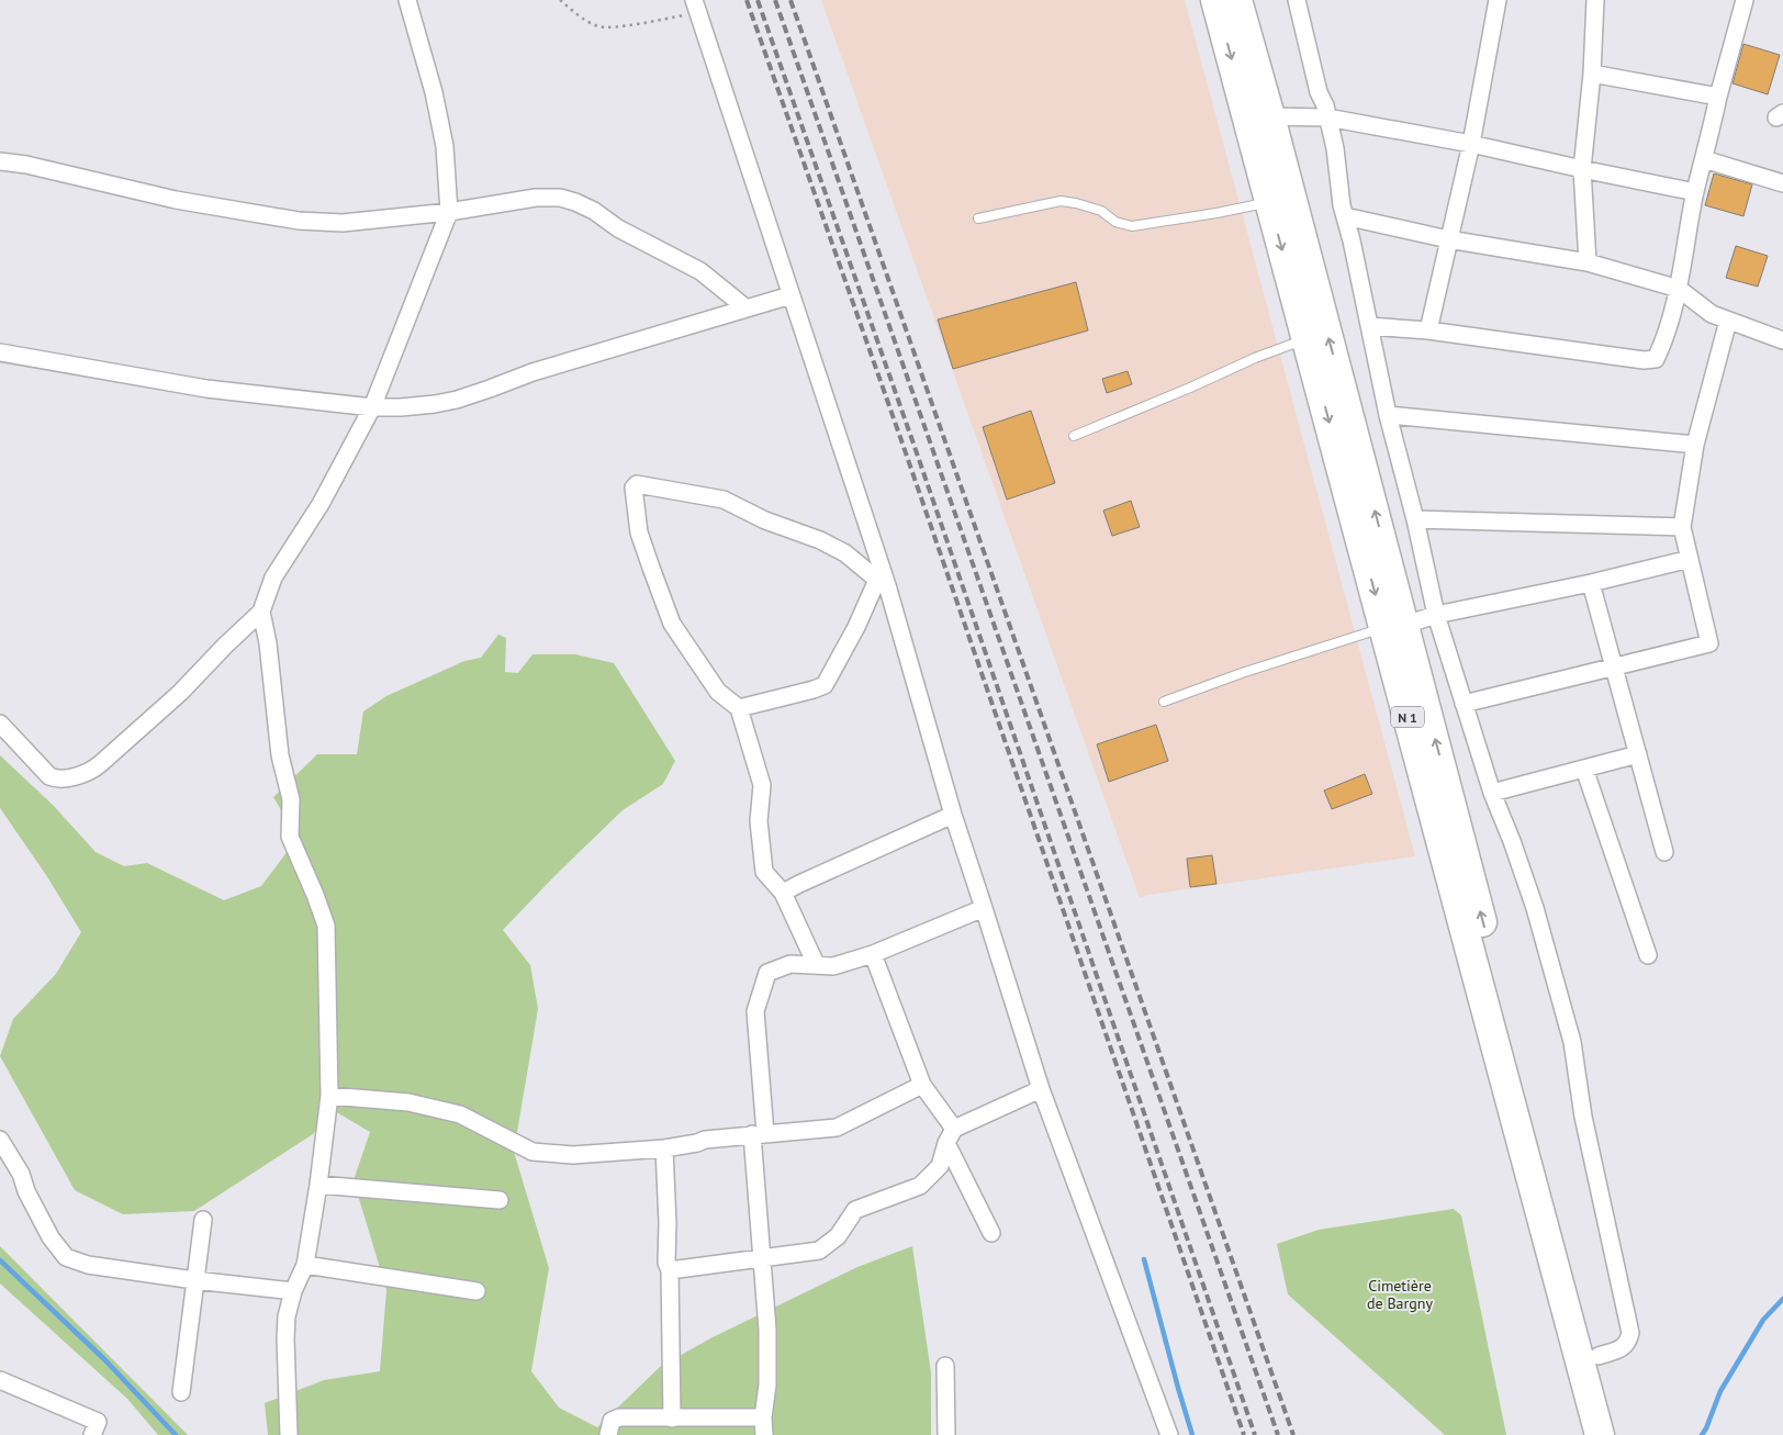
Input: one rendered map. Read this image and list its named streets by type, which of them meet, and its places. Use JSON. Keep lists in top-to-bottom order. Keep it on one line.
{"streets":{"highway":["N 1"]},"parks":["Cimetière de Bargny"]}
